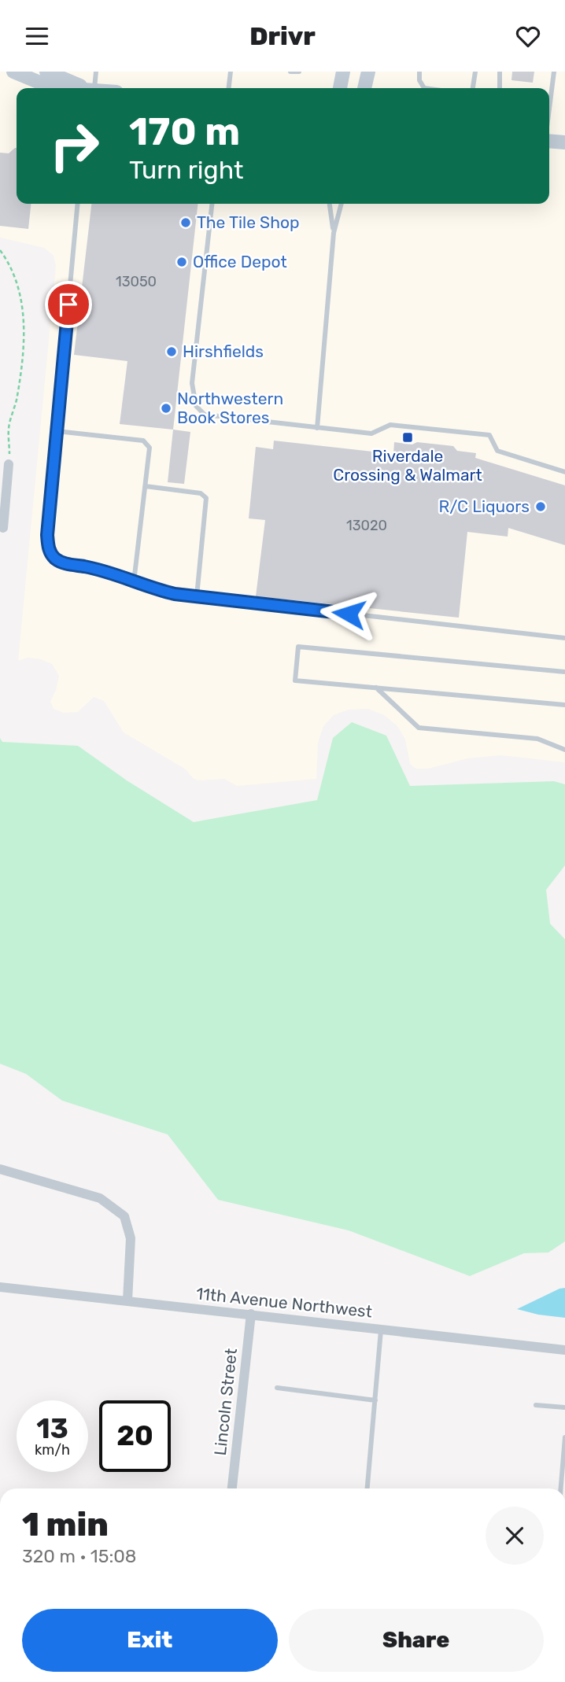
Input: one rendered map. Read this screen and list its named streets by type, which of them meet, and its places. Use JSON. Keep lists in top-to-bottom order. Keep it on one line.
{"streets":{"street":["11th Avenue Northwest","Lincoln Street"]},"crossings":[["11th Avenue Northwest","Lincoln Street"]],"places":{"other":["The Tile Shop","Office Depot","Hirshfields","Northwestern Book Stores","R/C Liquors"],"transit":["Riverdale Crossing & Walmart"]},"house_numbers":["13050","13020"],"page":{"header":"Drivr","turn":["170 m","Turn right"],"speed":"13 km/h","limit":"20","heading":["1 min","320 m · 15:08"],"buttons":["Exit","Share"]}}
